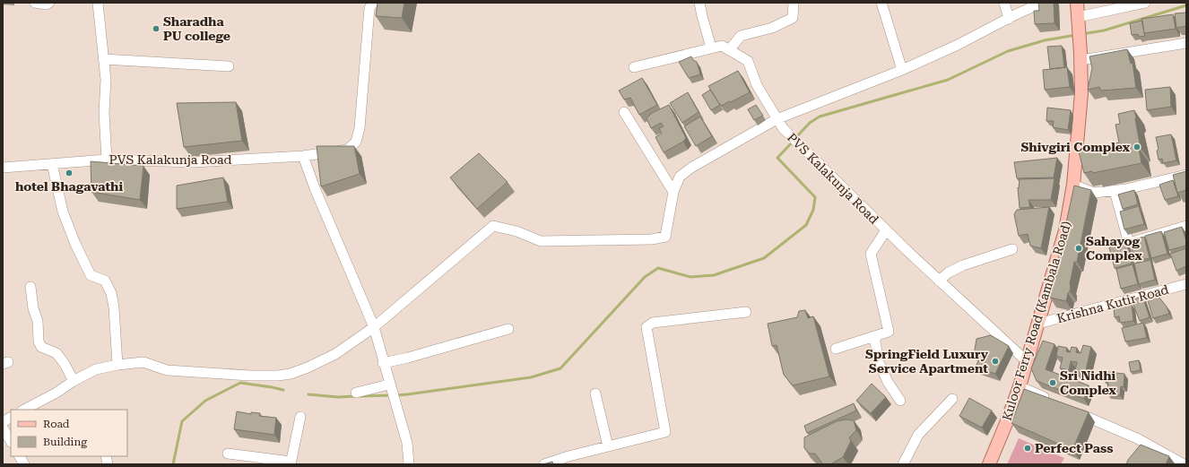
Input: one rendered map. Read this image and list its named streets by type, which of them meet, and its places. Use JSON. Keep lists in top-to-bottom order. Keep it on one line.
{"streets":{"main road":["Kuloor Ferry Road (Kambala Road)"],"street":["PVS Kalakunja Road","Krishna Kutir Road"]},"crossings":[["PVS Kalakunja Road","Kuloor Ferry Road (Kambala Road)"],["Krishna Kutir Road","Kuloor Ferry Road (Kambala Road)"]],"places":["Sharadha PU college","Shivgiri Complex","hotel Bhagavathi","Sahayog Complex","SpringField Luxury Service Apartment","Sri Nidhi Complex","Perfect Pass"],"legend":["Road","Building"]}
